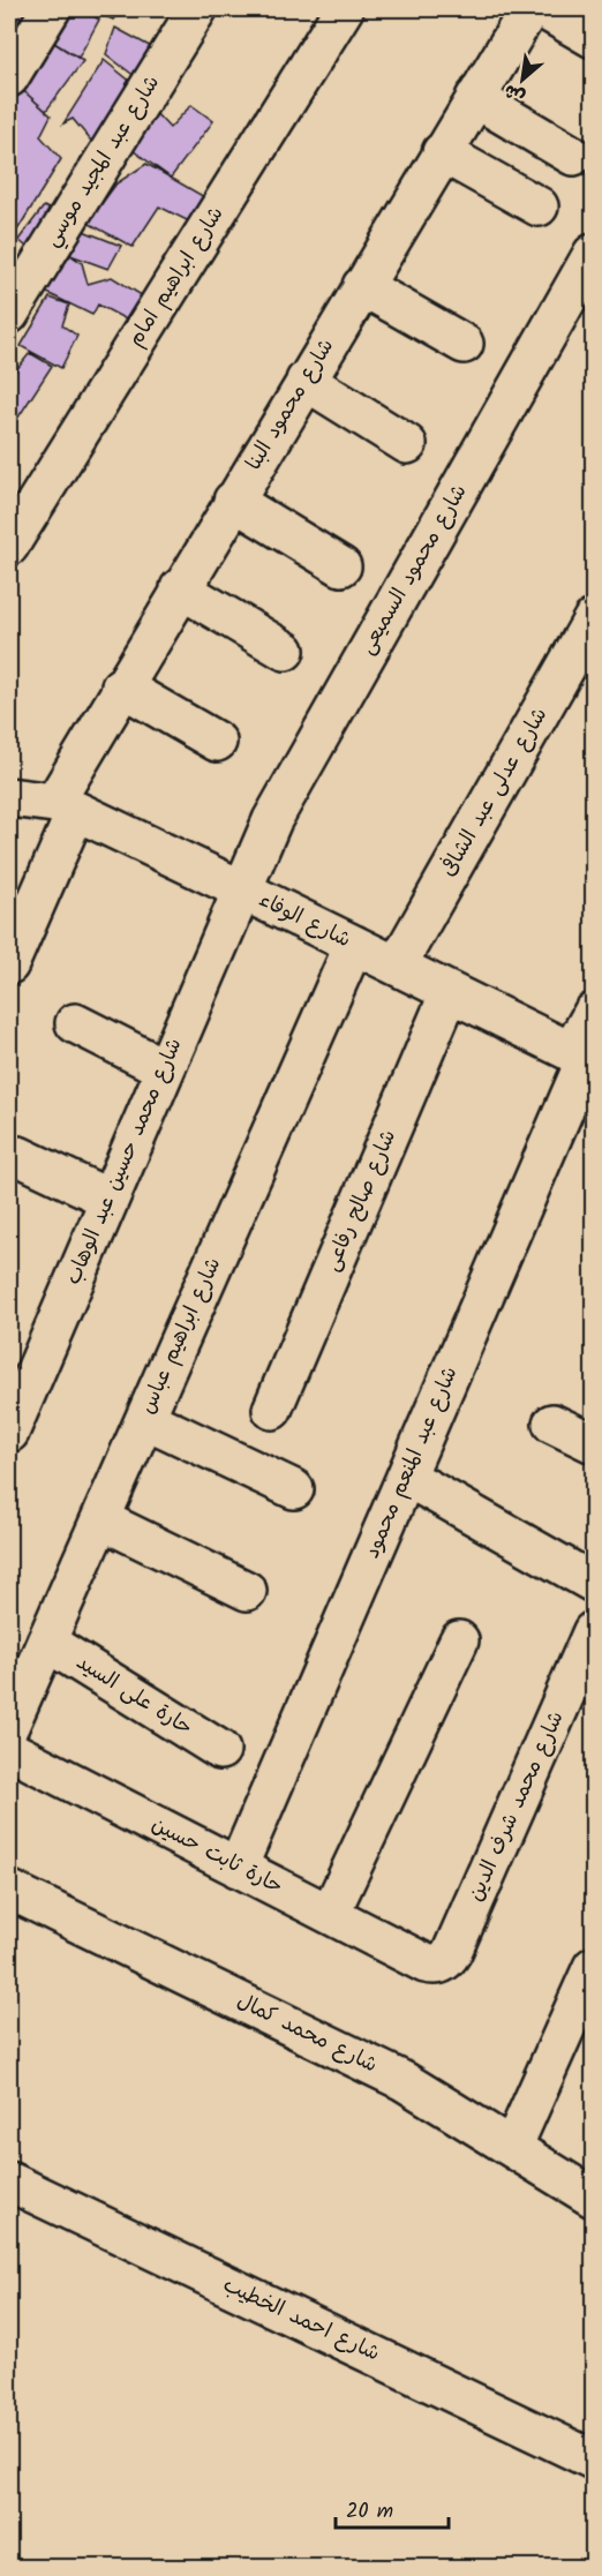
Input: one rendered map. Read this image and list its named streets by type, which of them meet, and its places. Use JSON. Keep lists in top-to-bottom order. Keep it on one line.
{"streets":{"street":["شارع عبد المجيد موسي","شارع ابراهيم امام","شارع محمود البنا","شارع محمود السميعى","شارع عدلى عبد الشافى","شارع الوفاء","شارع محمد حسين عبد الوهاب","شارع صالح رفاعى","شارع ابراهيم عباس","شارع عبد المنعم محمود","حارة على السيد","شارع محمد شرف الدين","حارة ثابت حسين","شارع محمد كمال","شارع احمد الخطيب"]},"crossings":[["شارع محمود البنا","شارع الوفاء"],["شارع محمود السميعى","شارع الوفاء"],["شارع محمود السميعى","شارع محمد حسين عبد الوهاب"],["شارع عدلى عبد الشافى","شارع الوفاء"],["شارع الوفاء","شارع محمد حسين عبد الوهاب"],["شارع الوفاء","شارع صالح رفاعى"],["شارع الوفاء","شارع ابراهيم عباس"],["شارع الوفاء","شارع عبد المنعم محمود"],["شارع ابراهيم عباس","حارة على السيد"],["شارع عبد المنعم محمود","حارة ثابت حسين"],["شارع محمد شرف الدين","حارة ثابت حسين"]],"scale_bar":"20 m","north":"bottom left"}
